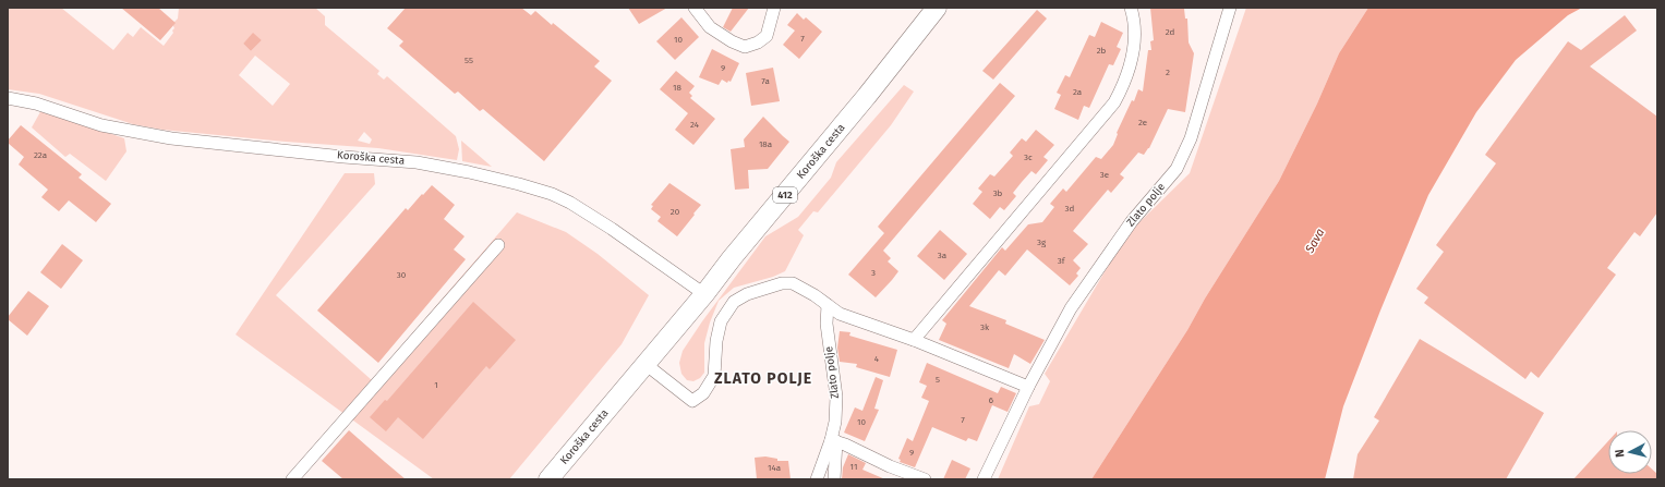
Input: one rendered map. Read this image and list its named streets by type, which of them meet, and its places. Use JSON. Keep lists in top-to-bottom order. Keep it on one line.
{"streets":{"main road":["Koroška cesta","412"],"street":["Zlato polje"]},"districts":["ZLATO POLJE"],"water":["Sava"],"house_numbers":["2d","7","10","2b","55","9","2","7a","18","2a","2e","24","18a","22a","3c","3e","3b","3d","20","3g","3a","3f","3","30","3k","4","5","1","6","7","10","9","11","14a"],"north":"left"}
